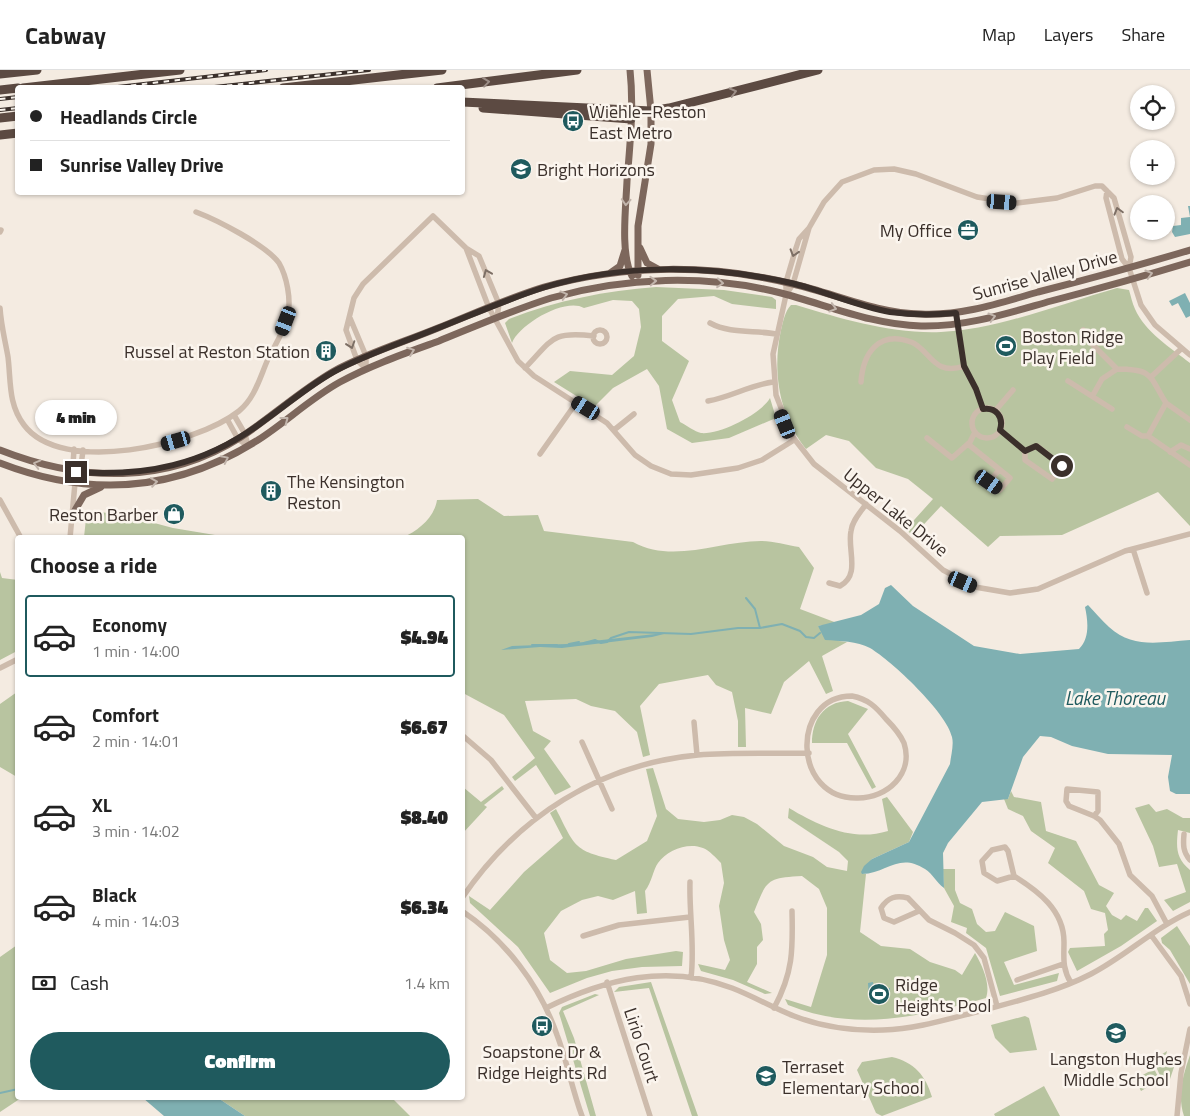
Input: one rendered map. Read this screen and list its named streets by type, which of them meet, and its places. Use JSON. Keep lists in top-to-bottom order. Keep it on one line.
{"streets":{"main road":["Sunrise Valley Drive"],"street":["Upper Lake Drive","Lirio Court"]},"crossings":[["Sunrise Valley Drive","Upper Lake Drive"]],"water":["Lake Thoreau"],"places":{"bus stop":["Wiehle–Reston East Metro","Soapstone Dr & Ridge Heights Rd"],"school or university":["Bright Horizons","Langston Hughes Middle School","Terraset Elementary School"],"office":["My Office"],"sports":["Boston Ridge Play Field","Ridge Heights Pool"],"building":["Russel at Reston Station","The Kensington Reston"],"shop":["Reston Barber"]},"page":{"header":"Cabway","nav":["Map","Layers","Share"],"map_buttons":["+","−"],"banner":["Headlands Circle","Sunrise Valley Drive"],"bubble":"4 min","heading":"Choose a ride","list":[{"name":"Economy","note":"1 min · 14:00","value":"$4.94"},{"name":"Comfort","note":"2 min · 14:01","value":"$6.67"},{"name":"XL","note":"3 min · 14:02","value":"$8.40"},{"name":"Black","note":"4 min · 14:03","value":"$6.34"}],"pay":["Cash","1.4 km"],"buttons":"Confirm"}}
